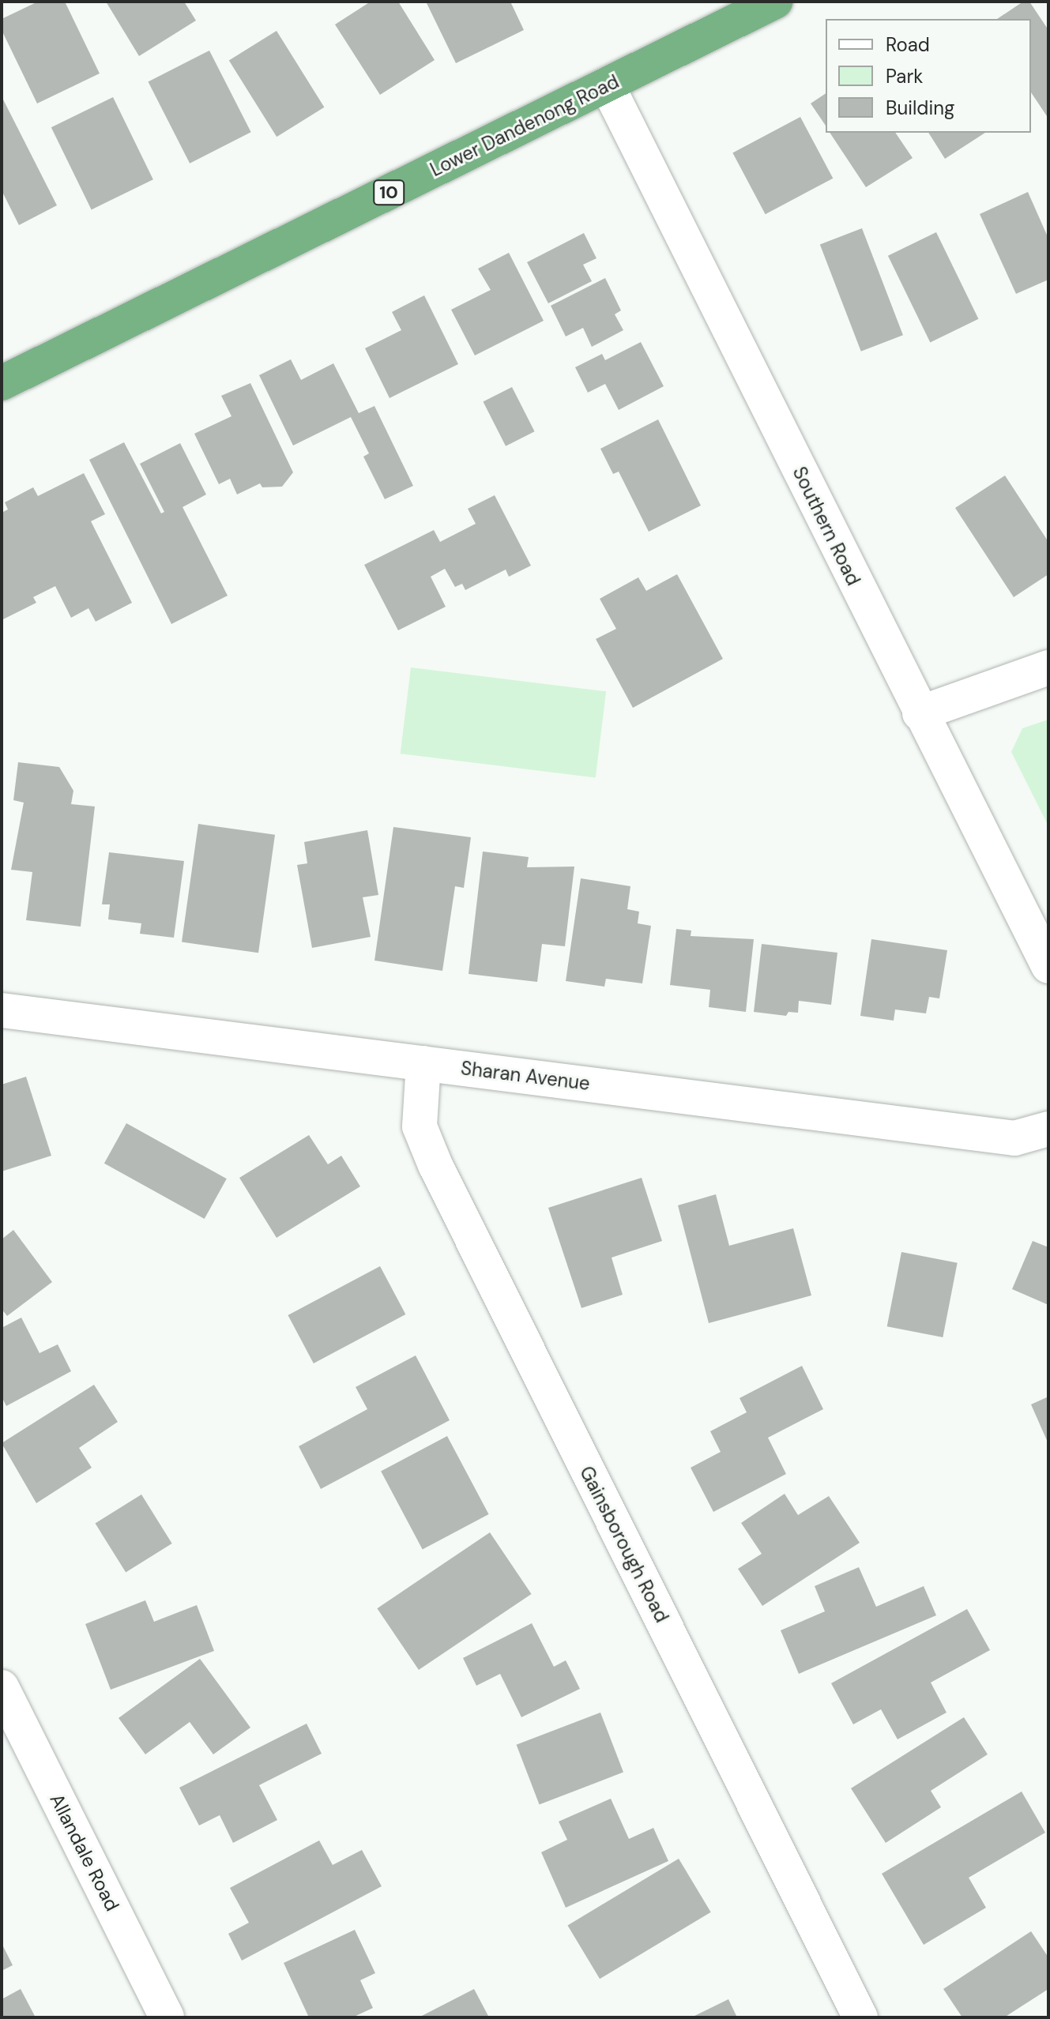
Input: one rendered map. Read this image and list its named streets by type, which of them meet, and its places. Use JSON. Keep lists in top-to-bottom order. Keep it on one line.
{"streets":{"highway":["Lower Dandenong Road","10"],"street":["Southern Road","Sharan Avenue","Gainsborough Road","Allandale Road"]},"crossings":[["Lower Dandenong Road","Southern Road"],["Sharan Avenue","Gainsborough Road"]],"legend":["Road","Park","Building"]}
